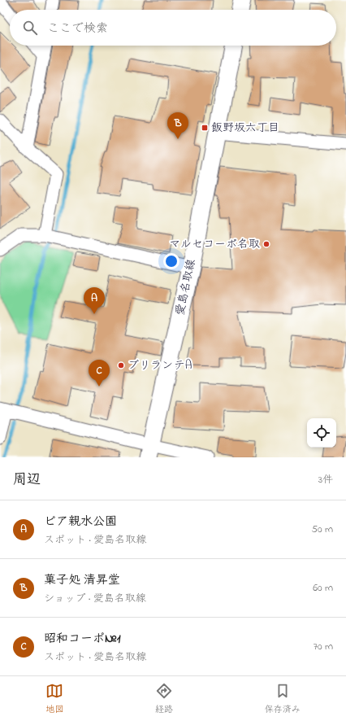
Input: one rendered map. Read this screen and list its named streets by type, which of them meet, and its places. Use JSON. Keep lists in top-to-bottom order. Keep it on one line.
{"streets":{"main road":["愛島名取線"]},"places":{"transit":["飯野坂六丁目"],"other":["マルセコーポ名取","ブリランテA"]},"page":{"search":"ここで検索","pins":["B","A","C"],"heading":["周辺","3件"],"list":[{"mark":"A","name":"ピア親水公園","note":"スポット · 愛島名取線","value":"50 m"},{"mark":"B","name":"菓子処 清昇堂","note":"ショップ · 愛島名取線","value":"60 m"},{"mark":"C","name":"昭和コーポ№1","note":"スポット · 愛島名取線","value":"70 m"}],"nav":["地図","経路","保存済み"]}}
